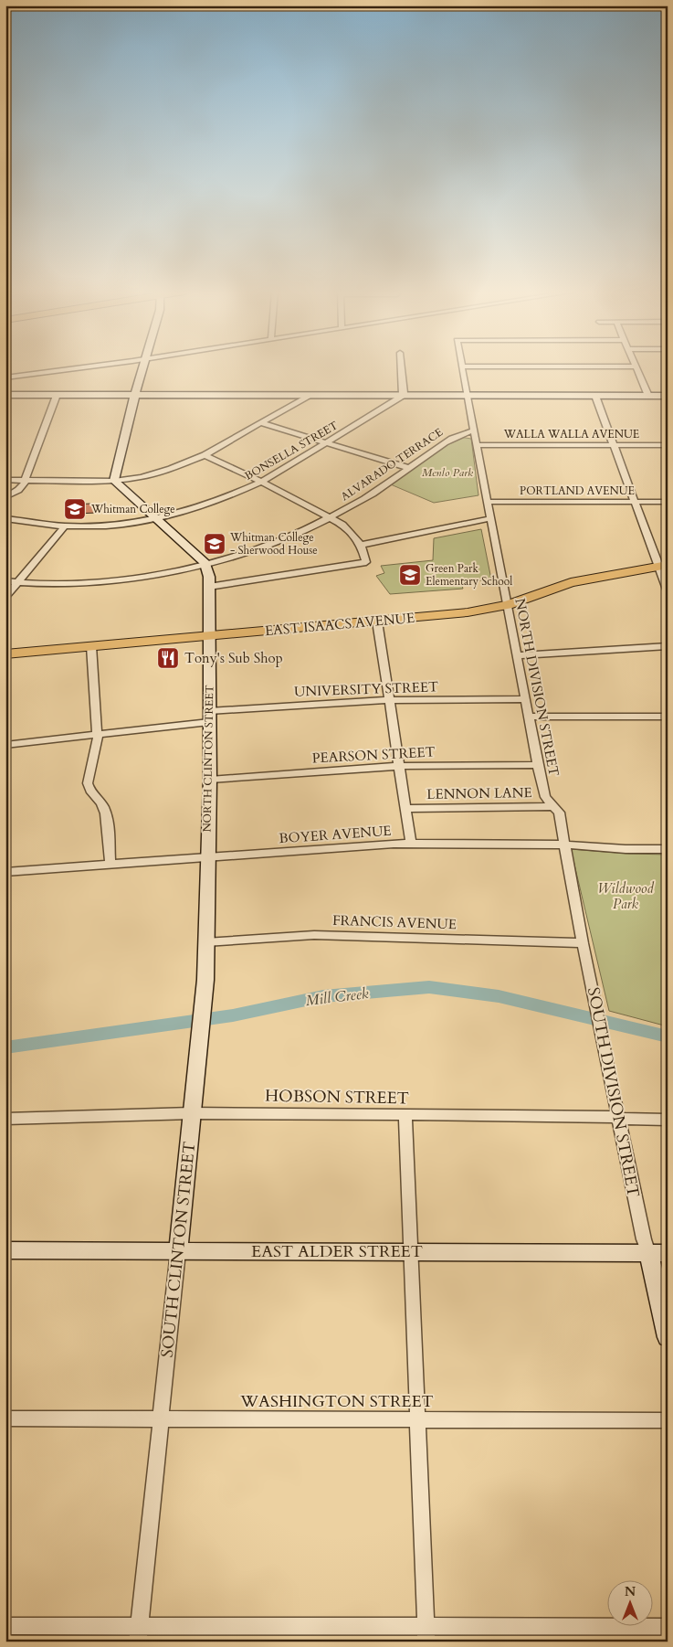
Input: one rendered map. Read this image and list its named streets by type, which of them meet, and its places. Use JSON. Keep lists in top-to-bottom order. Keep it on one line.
{"streets":{"main road":["EAST ISAACS AVENUE","NORTH CLINTON STREET","SOUTH DIVISION STREET","SOUTH CLINTON STREET","EAST ALDER STREET"],"street":["WALLA WALLA AVENUE","BONSELLA STREET","ALVARADO TERRACE","PORTLAND AVENUE","NORTH DIVISION STREET","UNIVERSITY STREET","PEARSON STREET","LENNON LANE","BOYER AVENUE","FRANCIS AVENUE","HOBSON STREET","WASHINGTON STREET"]},"crossings":[["WALLA WALLA AVENUE","NORTH DIVISION STREET"],["ALVARADO TERRACE","NORTH DIVISION STREET"],["ALVARADO TERRACE","NORTH CLINTON STREET"],["PORTLAND AVENUE","NORTH DIVISION STREET"],["EAST ISAACS AVENUE","NORTH DIVISION STREET"],["EAST ISAACS AVENUE","NORTH CLINTON STREET"],["NORTH DIVISION STREET","UNIVERSITY STREET"],["NORTH DIVISION STREET","PEARSON STREET"],["NORTH DIVISION STREET","LENNON LANE"],["NORTH DIVISION STREET","BOYER AVENUE"],["NORTH DIVISION STREET","SOUTH DIVISION STREET"],["UNIVERSITY STREET","NORTH CLINTON STREET"],["PEARSON STREET","NORTH CLINTON STREET"],["NORTH CLINTON STREET","BOYER AVENUE"],["NORTH CLINTON STREET","SOUTH CLINTON STREET"],["BOYER AVENUE","SOUTH DIVISION STREET"],["BOYER AVENUE","SOUTH CLINTON STREET"],["FRANCIS AVENUE","SOUTH DIVISION STREET"],["FRANCIS AVENUE","SOUTH CLINTON STREET"],["SOUTH DIVISION STREET","HOBSON STREET"],["SOUTH DIVISION STREET","EAST ALDER STREET"],["HOBSON STREET","SOUTH CLINTON STREET"],["SOUTH CLINTON STREET","EAST ALDER STREET"],["SOUTH CLINTON STREET","WASHINGTON STREET"]],"water":["Mill Creek"],"parks":["Menlo Park","Wildwood Park"],"places":{"school or university":["Whitman College","Whitman College - Sherwood House","Green Park Elementary School"],"restaurant":["Tony's Sub Shop"]},"north":"top"}
